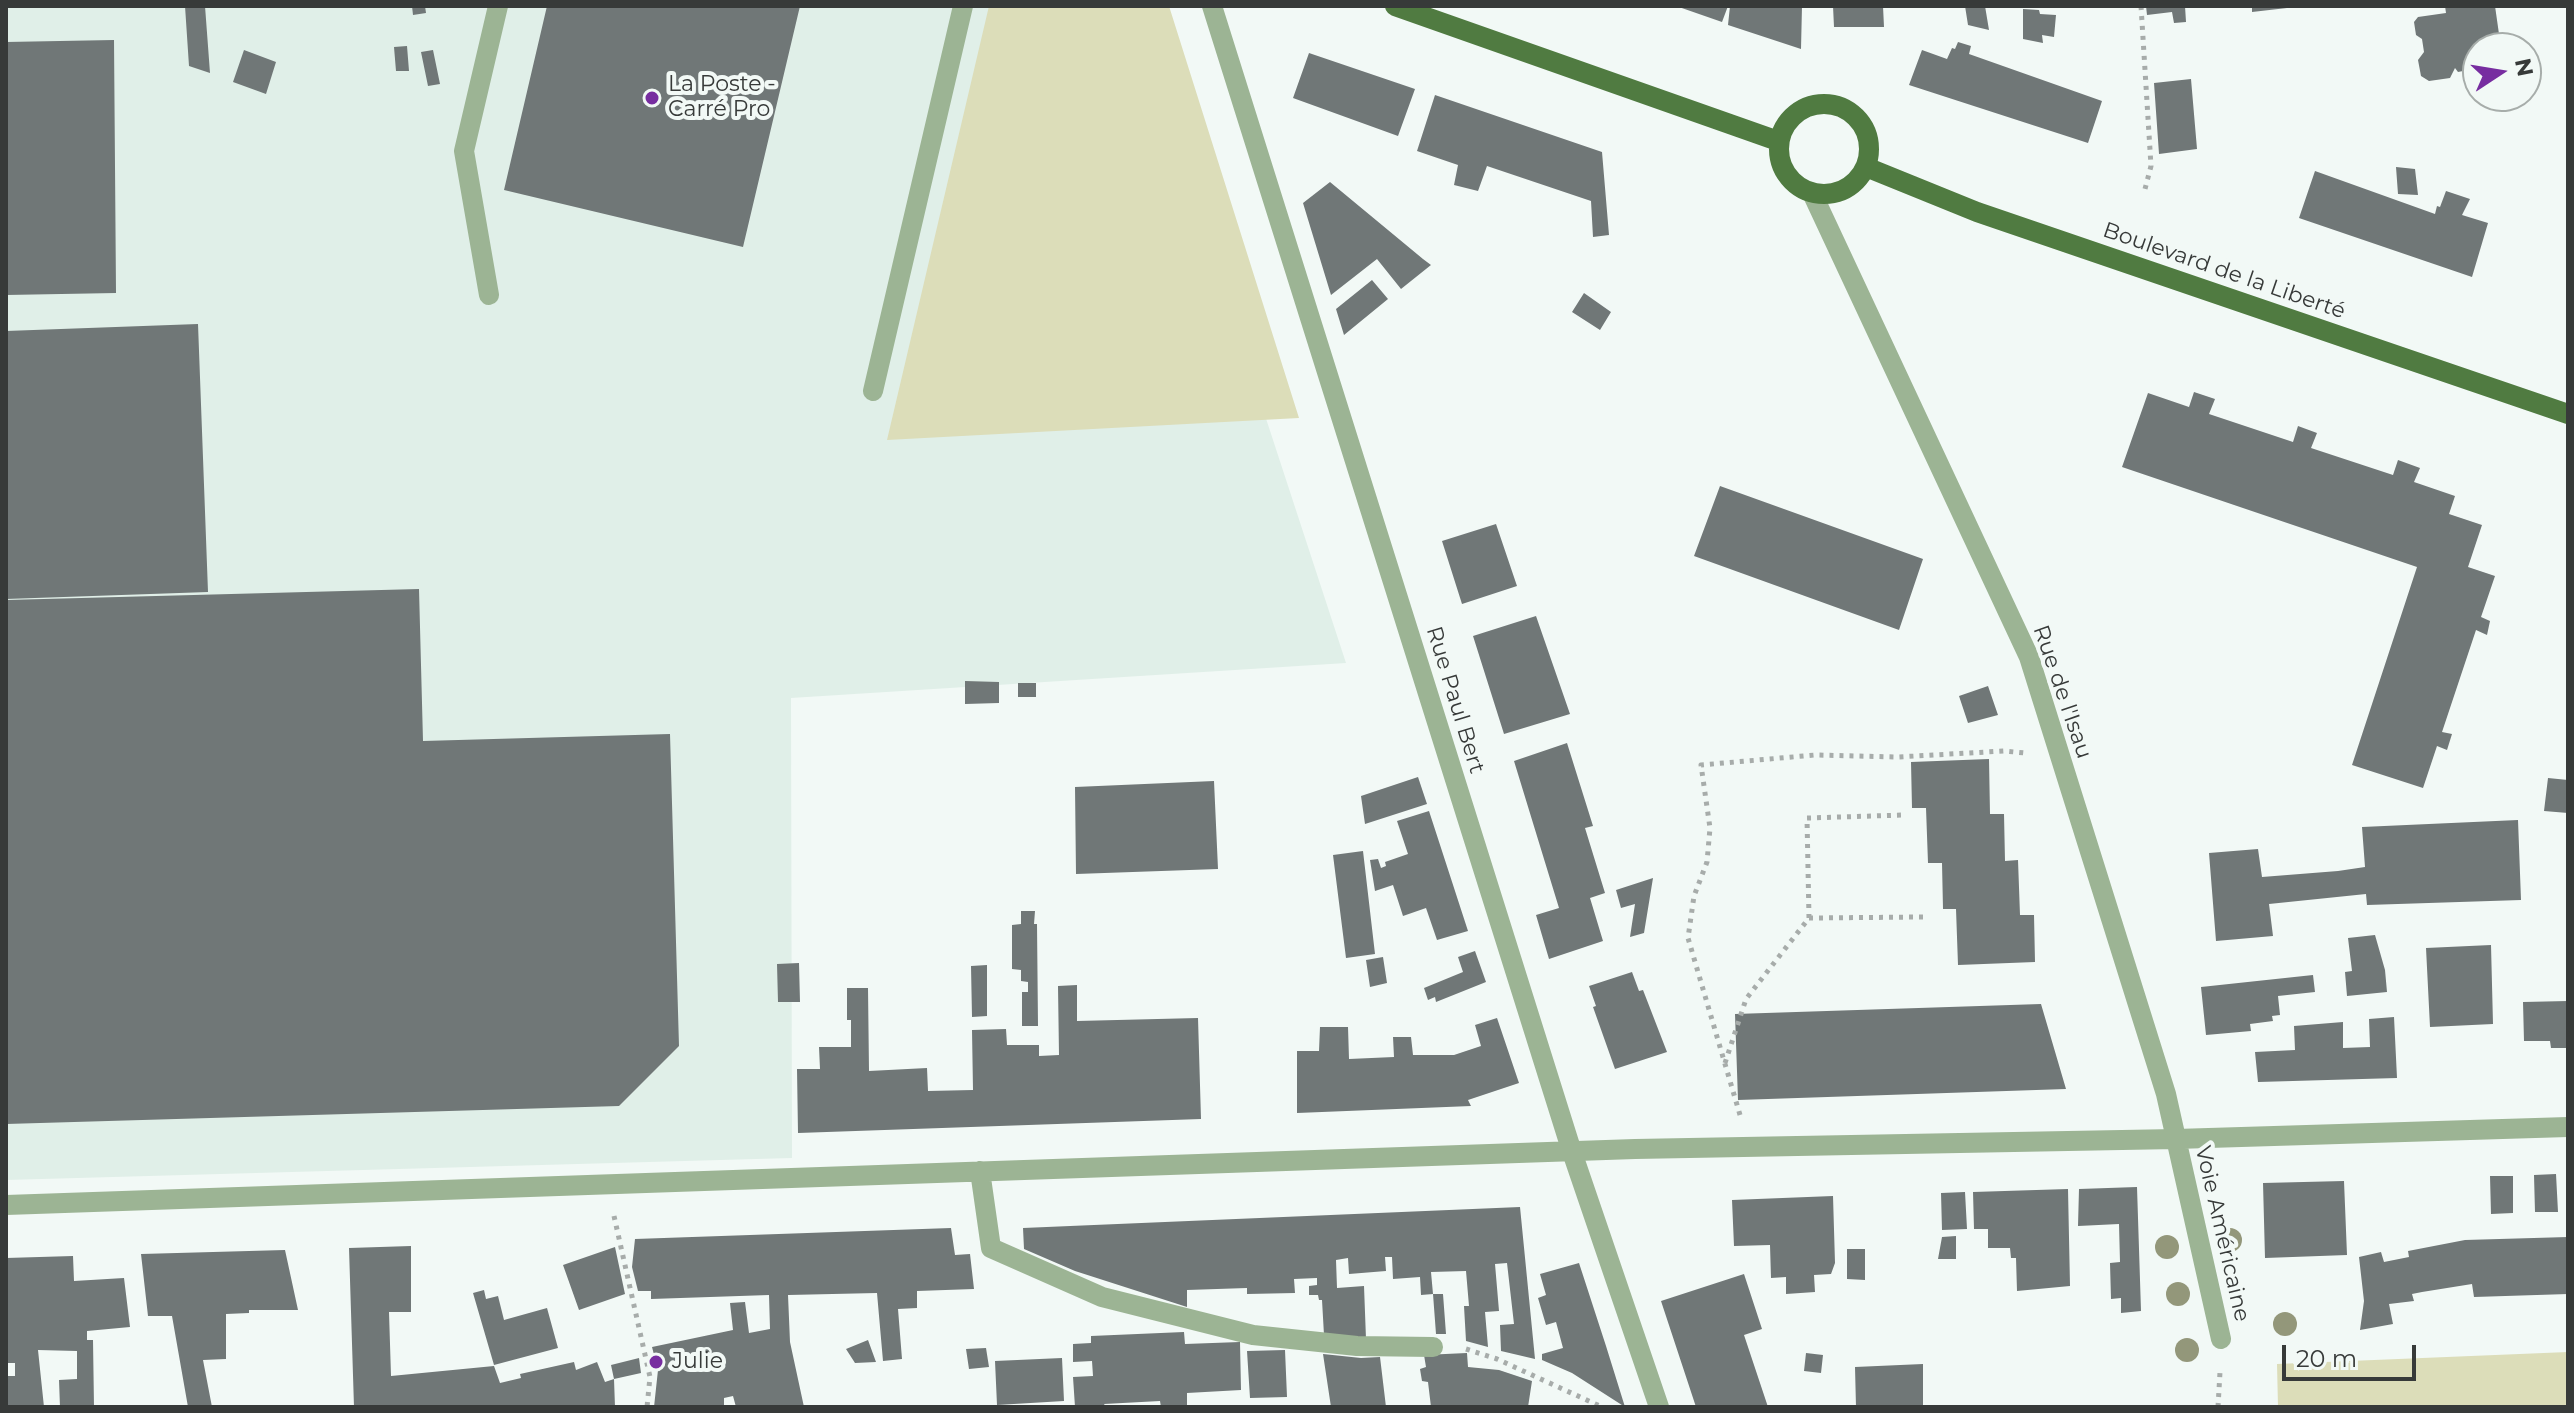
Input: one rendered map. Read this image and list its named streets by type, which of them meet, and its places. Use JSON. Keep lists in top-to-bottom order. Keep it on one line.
{"streets":{"main road":["Boulevard de la Liberté"],"street":["Rue de l'Isau","Rue Paul Bert","Voie Américaine"]},"crossings":[["Boulevard de la Liberté","Rue de l'Isau"],["Rue de l'Isau","Voie Américaine"]],"places":["La Poste - Carré Pro","Julie"],"scale_bar":"20 m","north":"right"}
